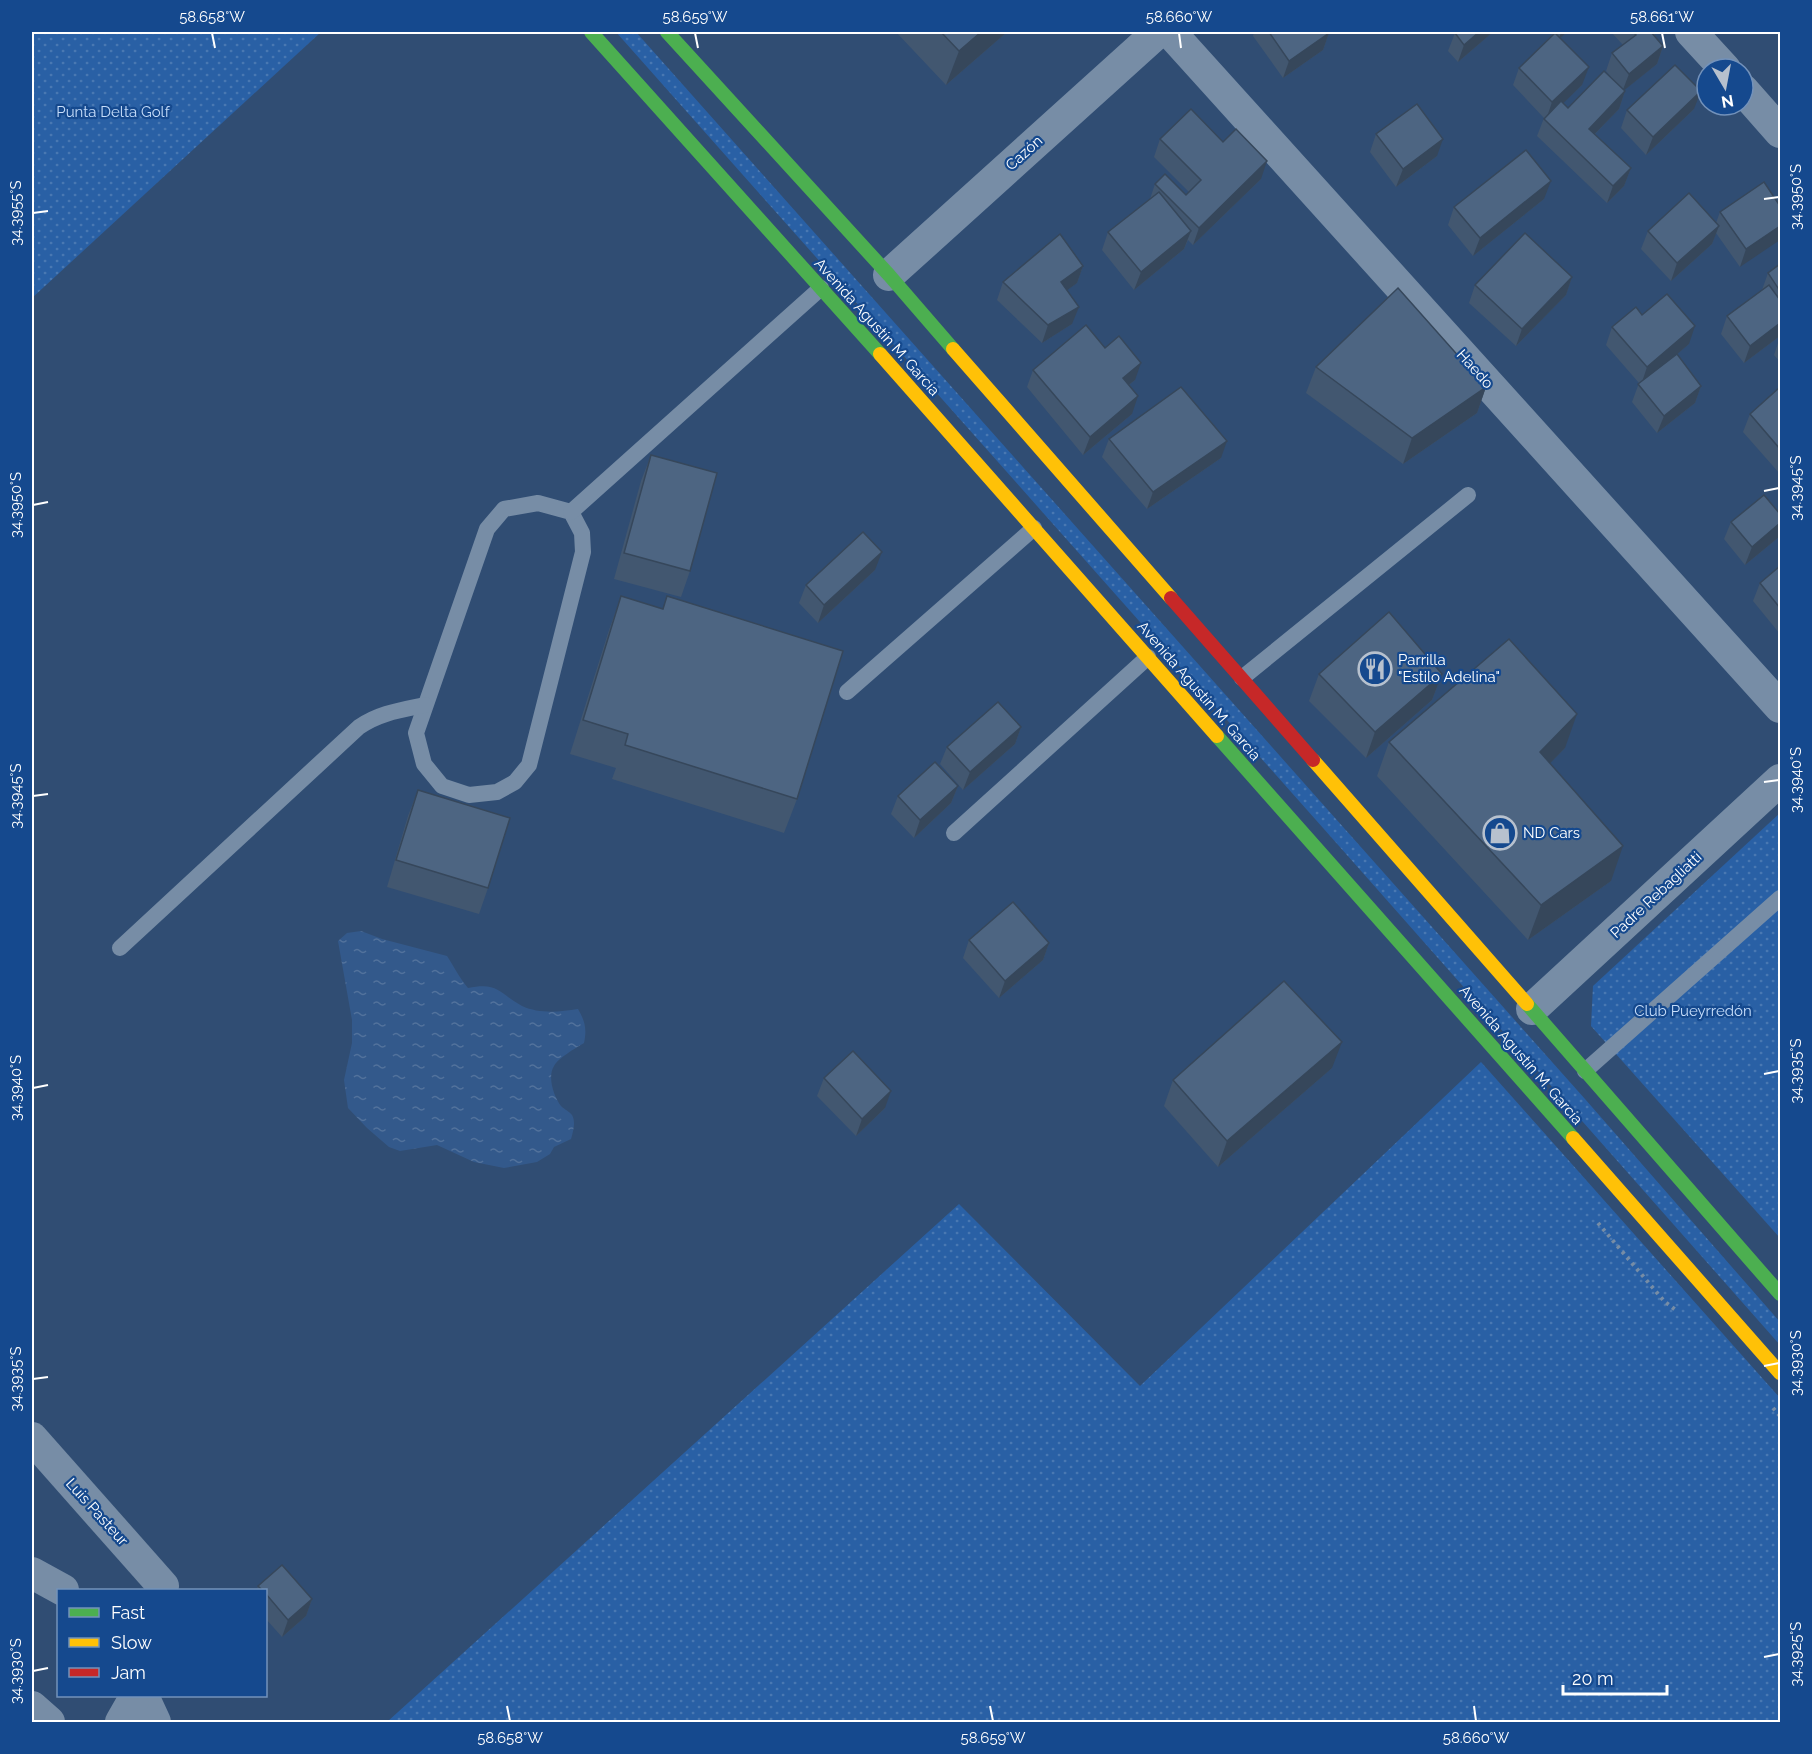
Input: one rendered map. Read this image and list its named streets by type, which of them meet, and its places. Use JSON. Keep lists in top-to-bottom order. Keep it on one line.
{"streets":{"main road":["Avenida Agustín M. García"],"street":["Cazón","Haedo","Padre Rebagliatti","Luis Pasteur"]},"parks":["Punta Delta Golf","Club Pueyrredón"],"places":{"restaurant":["Parrilla \"Estilo Adelina\""],"shop":["ND Cars"]},"legend":["Fast","Slow","Jam"],"scale_bar":"20 m","north":"bottom","coordinates":["58.658°W","58.659°W","58.660°W","58.661°W","34.3950°S","34.3955°S","34.3945°S","34.3940°S","34.3935°S","34.3930°S","34.3925°S"]}
